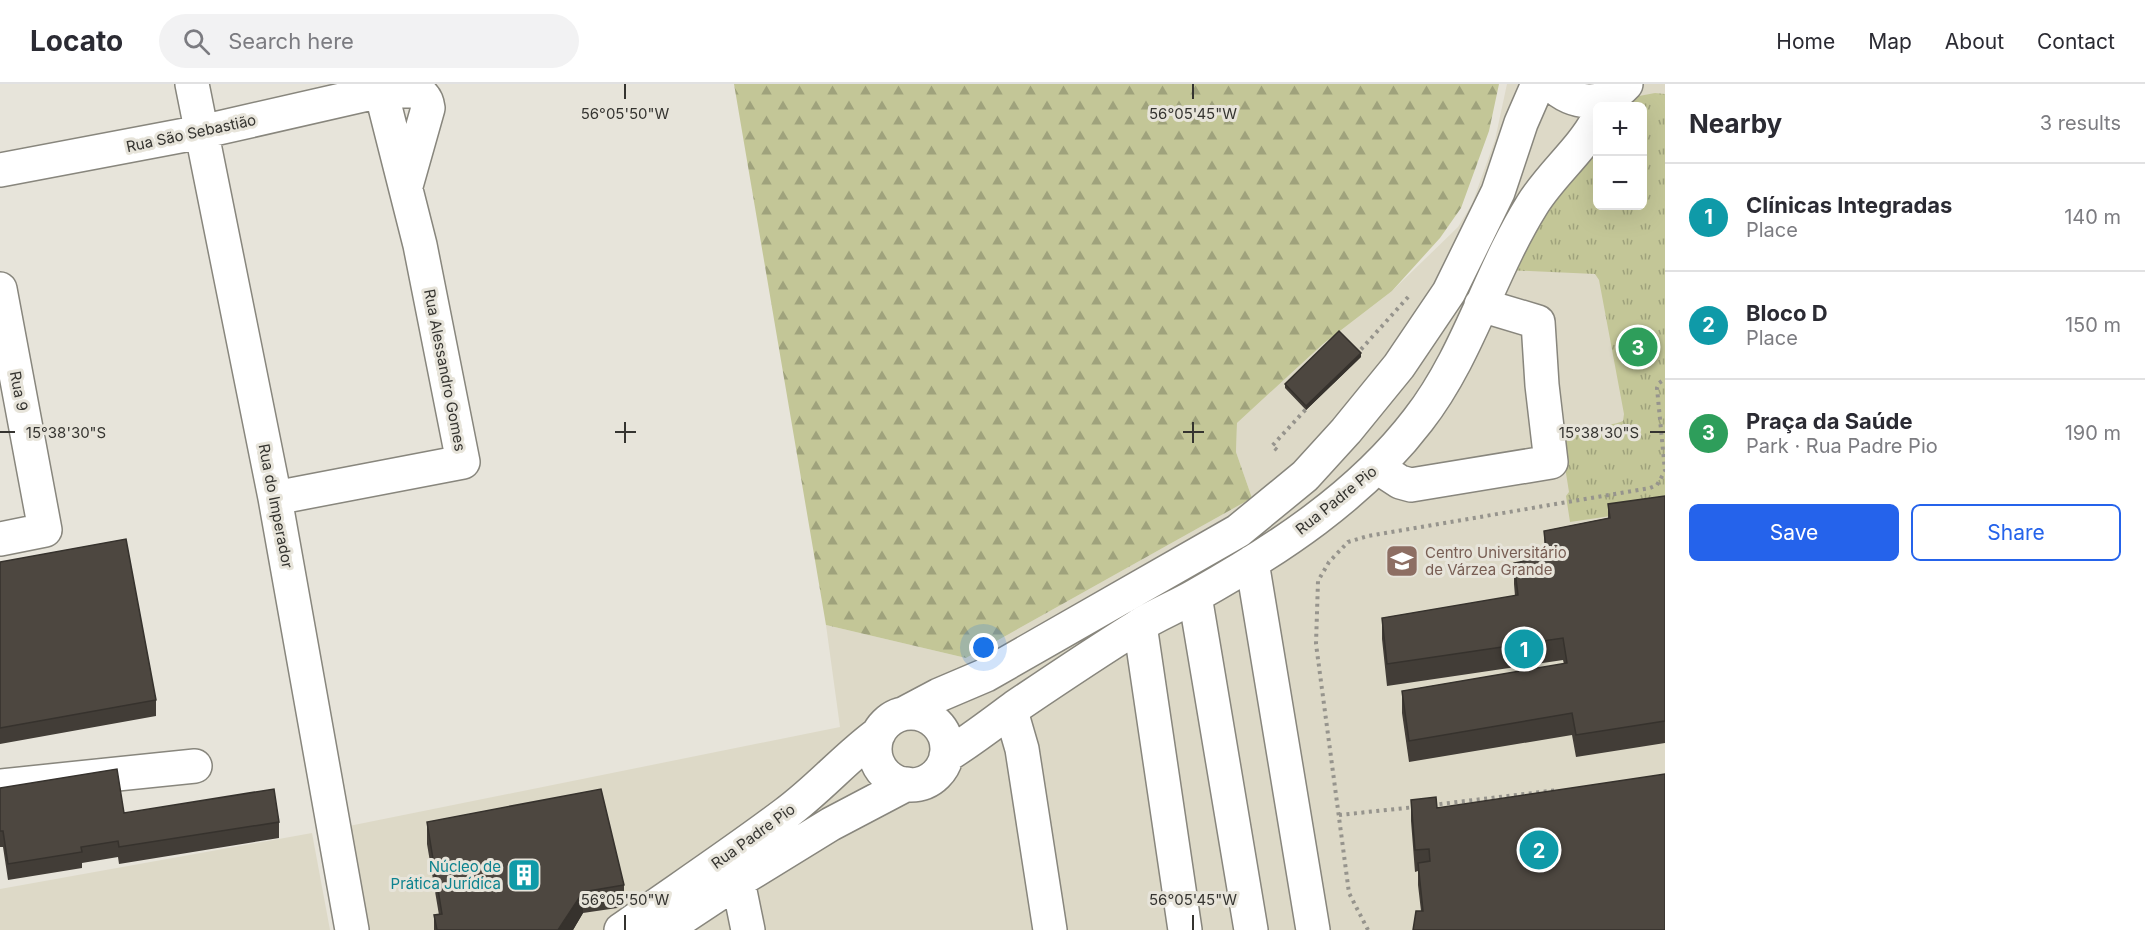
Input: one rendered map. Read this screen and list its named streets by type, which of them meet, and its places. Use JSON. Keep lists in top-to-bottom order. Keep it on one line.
{"streets":{"street":["Rua São Sebastião","Rua Alessandro Gomes","Rua 9","Rua Padre Pio","Rua do Imperador"]},"crossings":[["Rua São Sebastião","Rua Alessandro Gomes"],["Rua São Sebastião","Rua do Imperador"],["Rua Alessandro Gomes","Rua do Imperador"]],"places":{"school or university":["Centro Universitário de Várzea Grande"],"building":["Núcleo de Prática Jurídica"]},"page":{"header":"Locato","search":"Search here","nav":["Home","Map","About","Contact"],"heading":["Nearby","3 results"],"map_buttons":["+","−"],"list":[{"mark":"1","name":"Clínicas Integradas","note":"Place","value":"140 m"},{"mark":"2","name":"Bloco D","note":"Place","value":"150 m"},{"mark":"3","name":"Praça da Saúde","note":"Park · Rua Padre Pio","value":"190 m"}],"pins":["3","1","2"],"buttons":["Save","Share"]},"coordinates":["56°05'50\"W","56°05'45\"W","15°38'30\"S"]}
